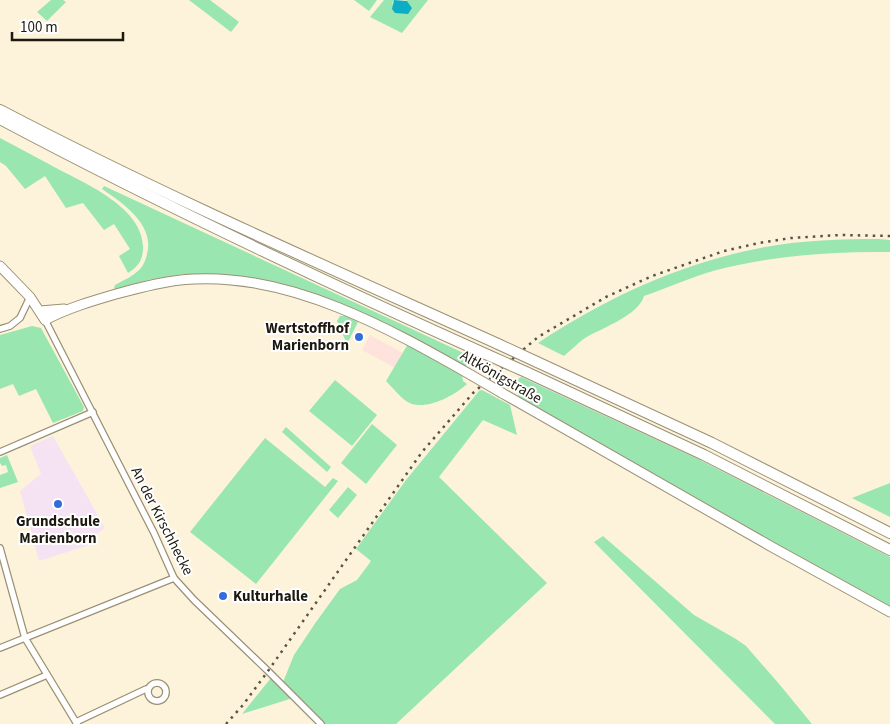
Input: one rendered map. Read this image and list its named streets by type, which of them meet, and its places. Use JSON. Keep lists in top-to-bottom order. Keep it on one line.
{"streets":{"street":["Altkönigstraße","An der Kirschhecke"]},"crossings":[["Altkönigstraße","An der Kirschhecke"]],"places":["Wertstoffhof Marienborn","Grundschule Marienborn","Kulturhalle"],"scale_bar":"100 m"}
